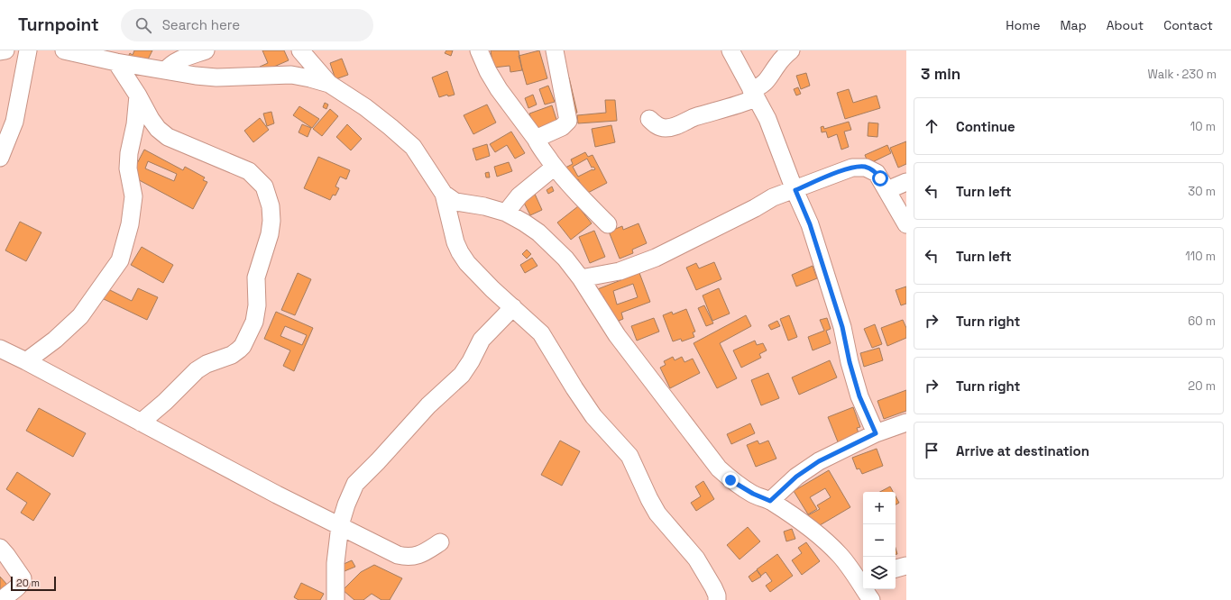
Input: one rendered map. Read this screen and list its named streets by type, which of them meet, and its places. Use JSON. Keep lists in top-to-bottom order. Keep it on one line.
{"scale_bar":"20 m","page":{"header":"Turnpoint","search":"Search here","nav":["Home","Map","About","Contact"],"heading":["3 min","Walk · 230 m"],"list":[["Continue","10 m"],["Turn left","30 m"],["Turn left","110 m"],["Turn right","60 m"],["Turn right","20 m"],"Arrive at destination"],"map_buttons":["+","−"],"scale":"20 m"}}
